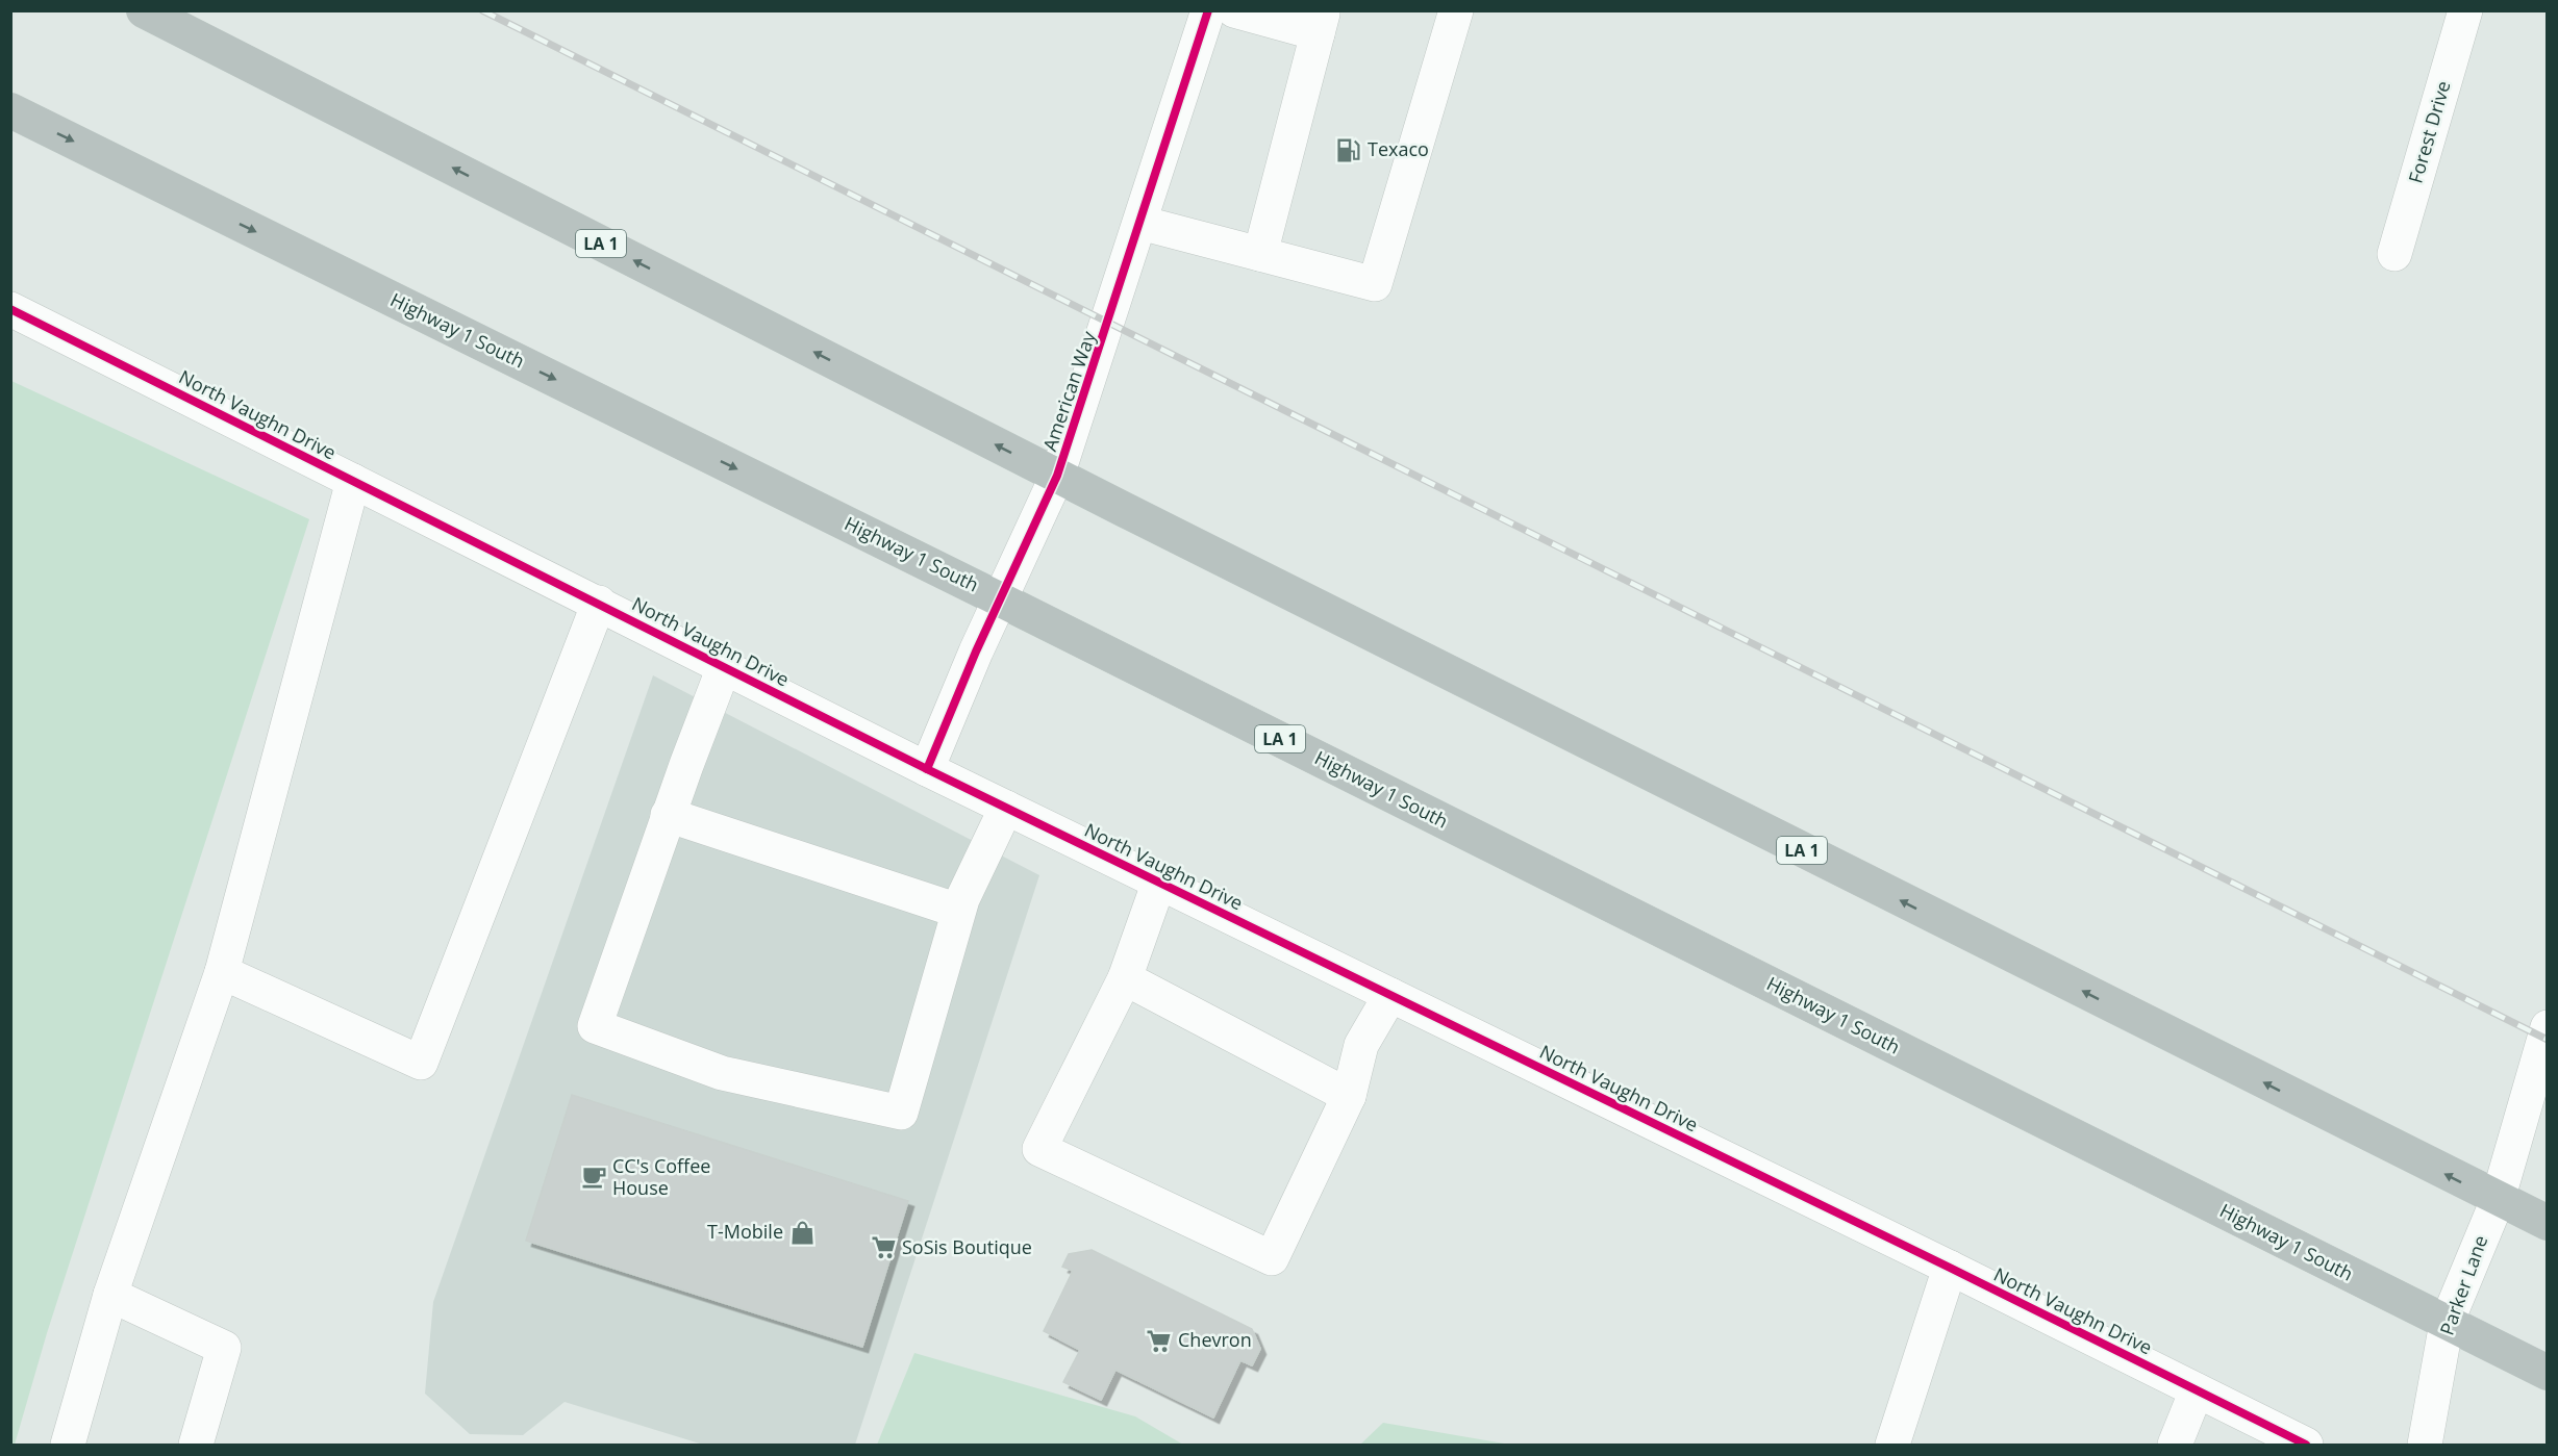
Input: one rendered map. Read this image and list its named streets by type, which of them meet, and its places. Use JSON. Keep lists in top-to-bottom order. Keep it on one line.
{"streets":{"highway":["LA 1","Highway 1 South"],"street":["Forest Drive","American Way","North Vaughn Drive","Parker Lane"]},"crossings":[["LA 1","American Way"],["LA 1","Parker Lane"],["Highway 1 South","American Way"],["Highway 1 South","Parker Lane"],["American Way","North Vaughn Drive"]],"places":{"fuel station":["Texaco"],"cafe":["CC's Coffee House"],"shop":["T-Mobile"],"supermarket":["SoSis Boutique","Chevron"]}}
